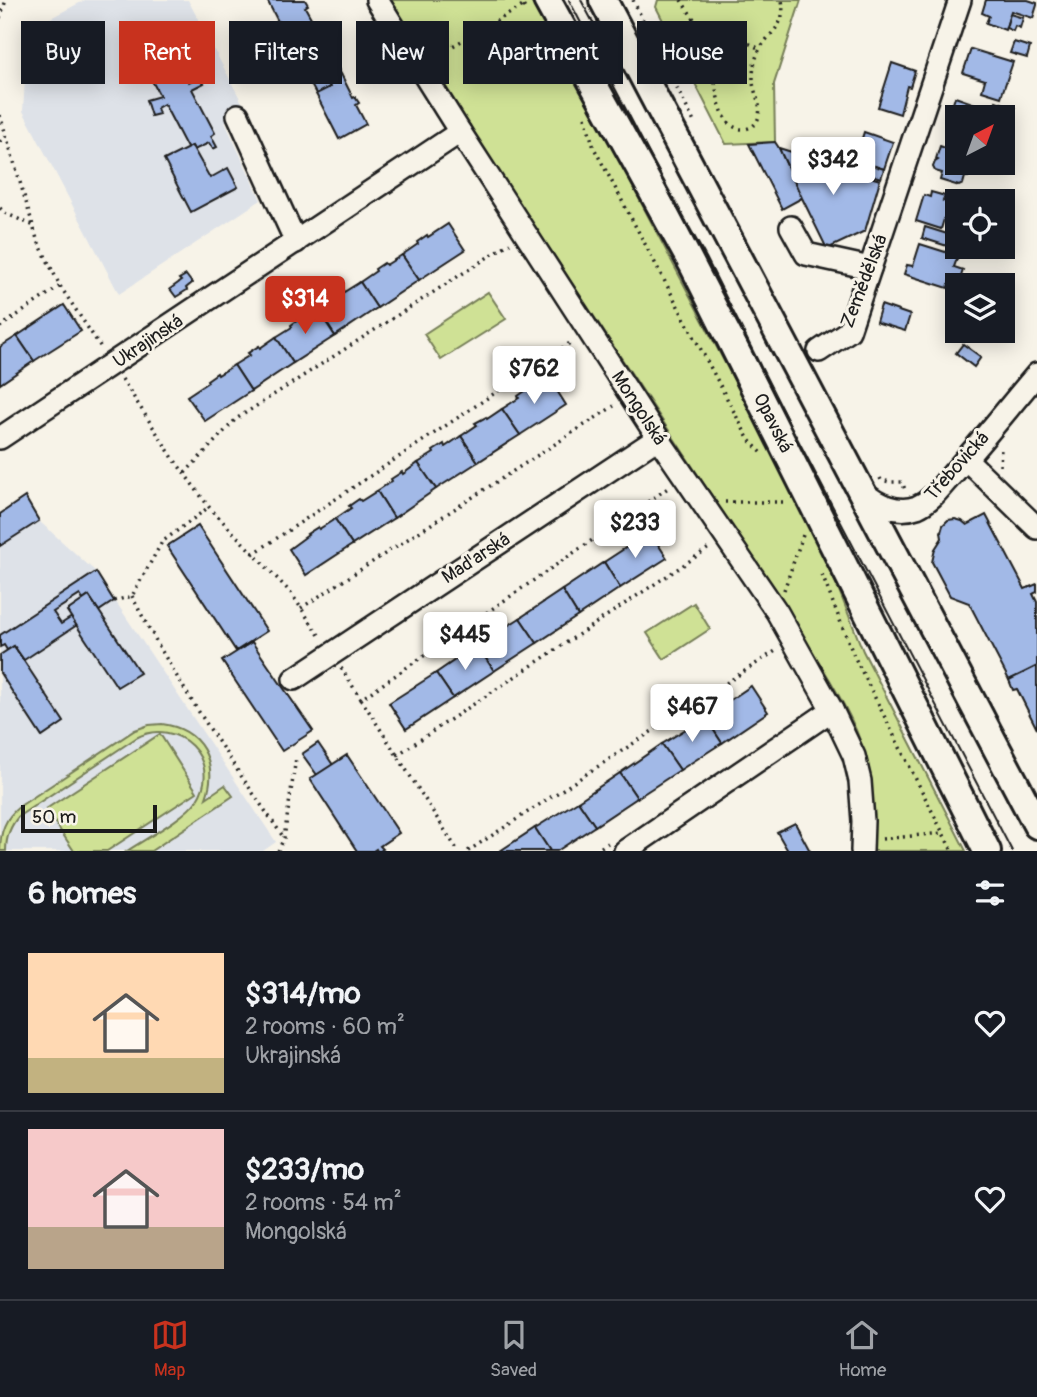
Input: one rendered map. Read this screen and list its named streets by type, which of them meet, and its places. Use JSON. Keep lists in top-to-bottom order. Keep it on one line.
{"streets":{"main road":["Opavská"],"street":["Zemědělská","Ukrajinská","Mongolská","Třebovická","Maďarská"]},"crossings":[["Ukrajinská","Mongolská"],["Mongolská","Maďarská"]],"scale_bar":"50 m","north":"top right","page":{"chip":["Buy","Rent","Filters","New","Apartment","House"],"price":["$342","$314","$762","$233","$445","$467"],"scale":"50 m","heading":"6 homes","list":[{"name":"$314/mo","note":"2 rooms · 60 m² · Ukrajinská"},{"name":"$233/mo","note":"2 rooms · 54 m² · Mongolská"}],"tabs":["Map","Saved","Home"]}}
